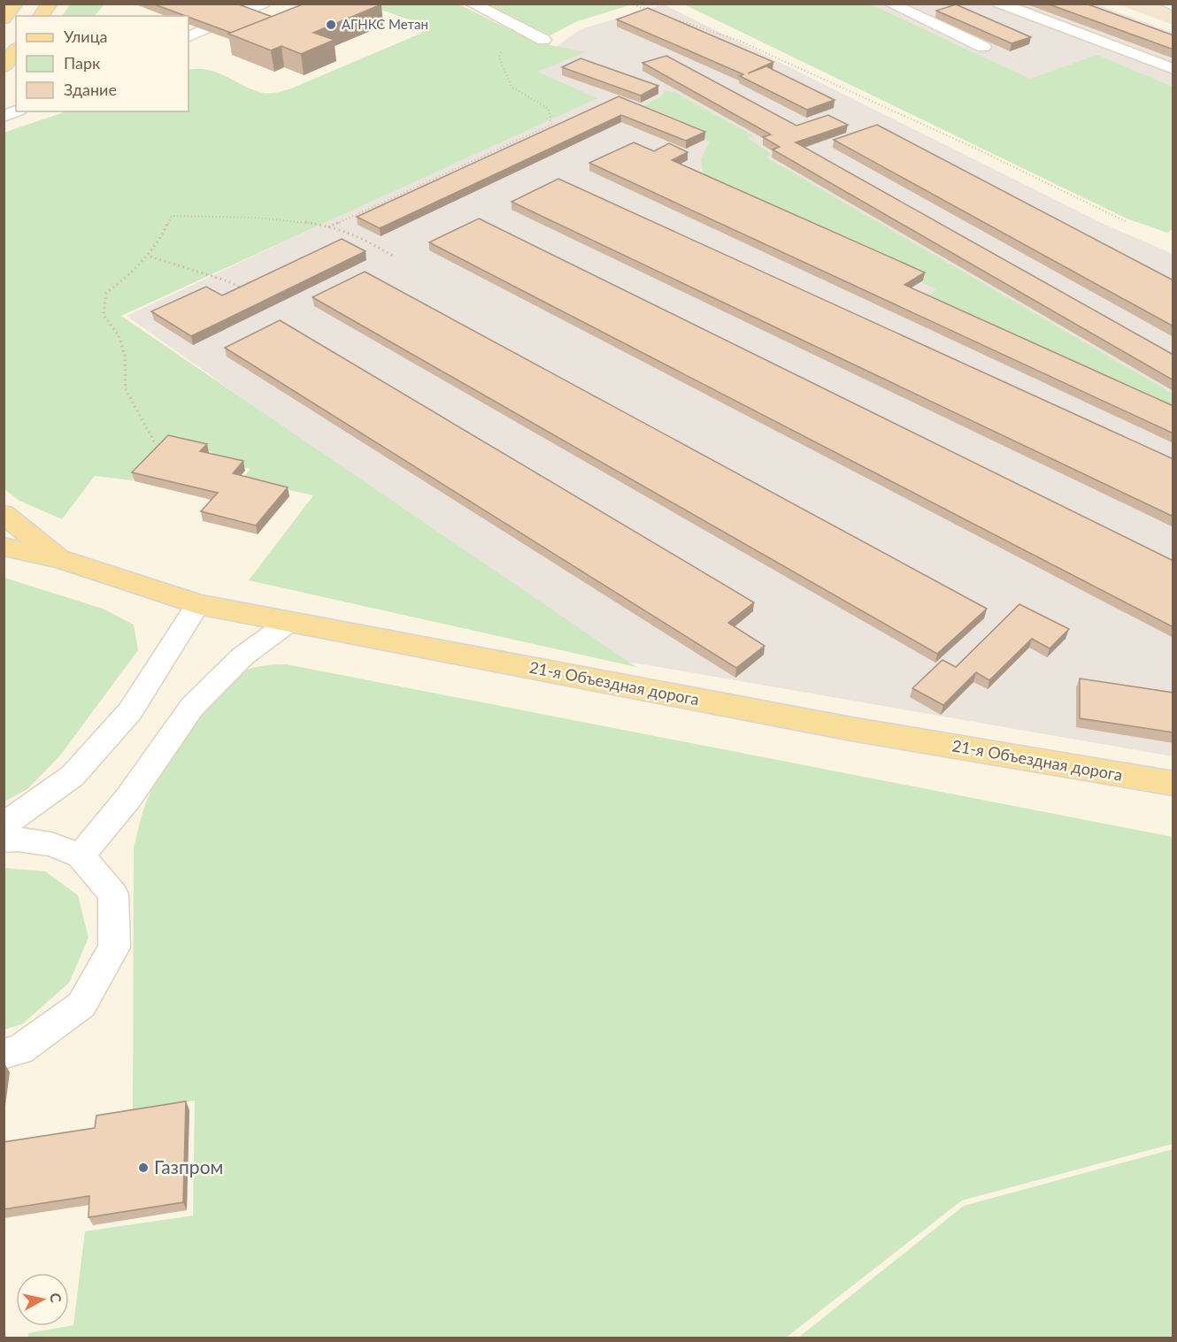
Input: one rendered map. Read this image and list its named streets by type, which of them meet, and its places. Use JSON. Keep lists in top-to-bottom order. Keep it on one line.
{"streets":{"main road":["21-я Объездная дорога"]},"places":["АГНКС Метан","Газпром"],"legend":["Улица","Парк","Здание"],"north":"right"}
